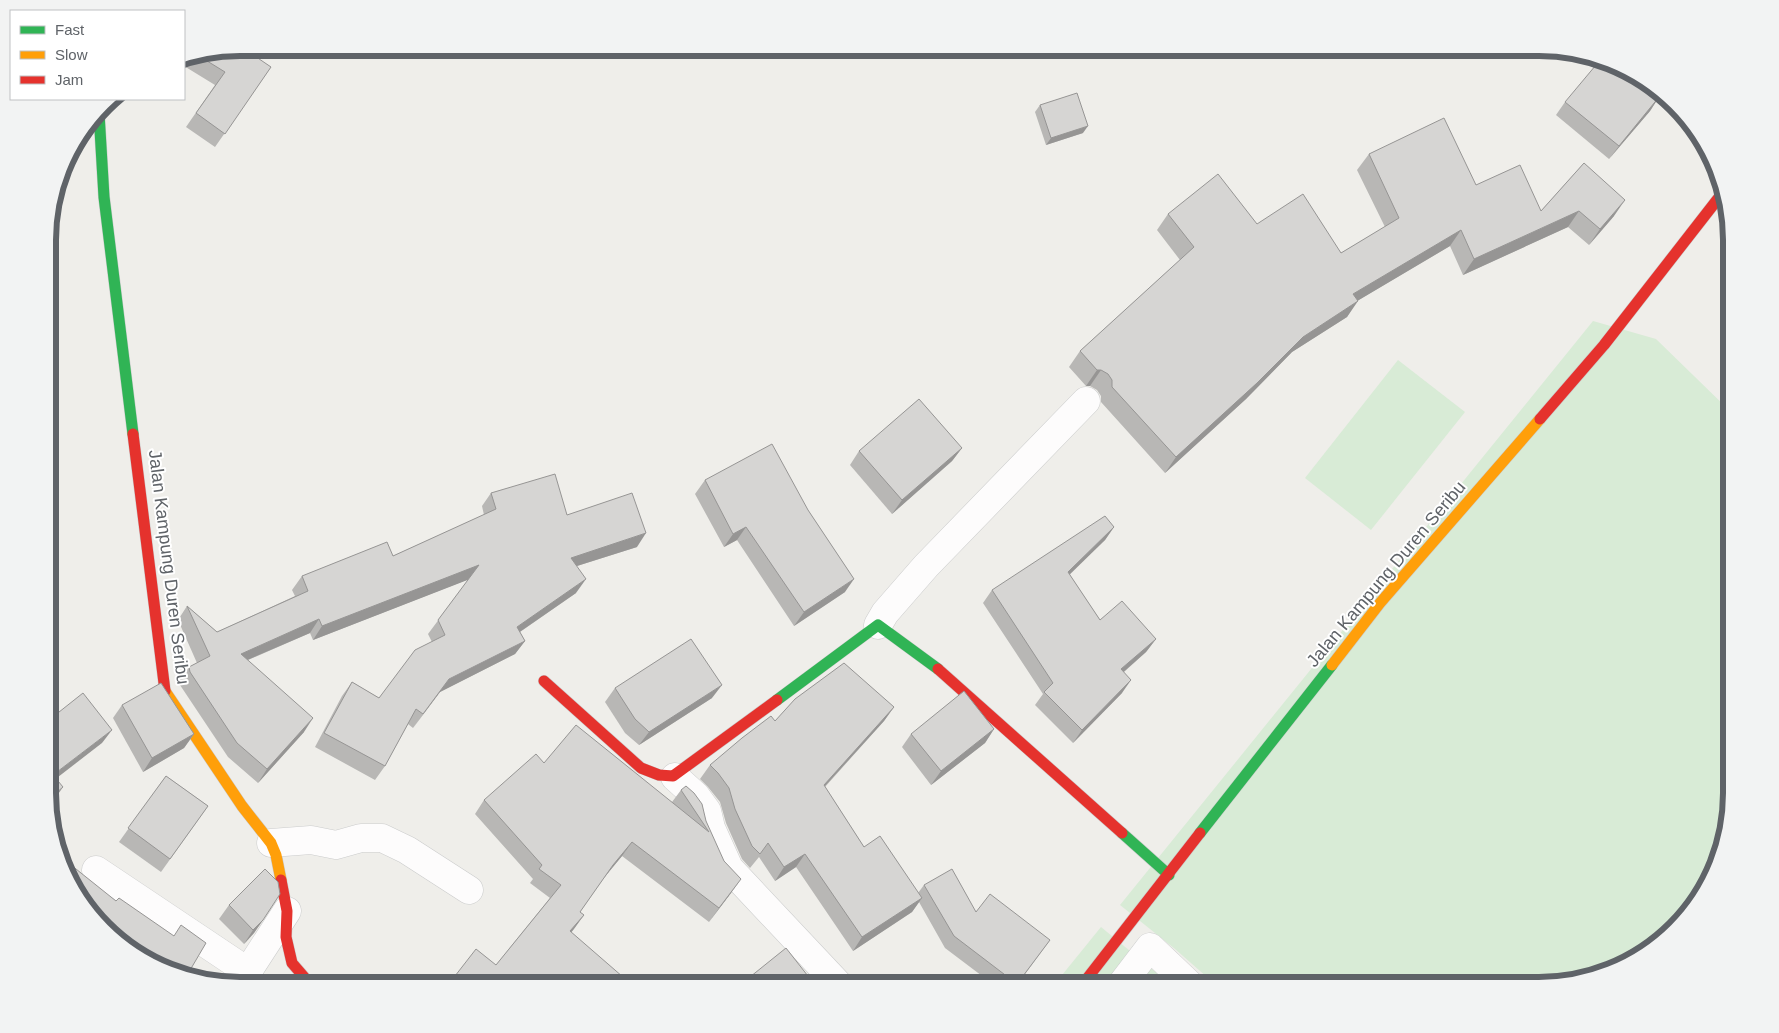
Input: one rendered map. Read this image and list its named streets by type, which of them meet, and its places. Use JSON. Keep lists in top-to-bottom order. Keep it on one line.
{"streets":{"street":["Jalan Kampung Duren Seribu"]},"legend":["Fast","Slow","Jam"]}
